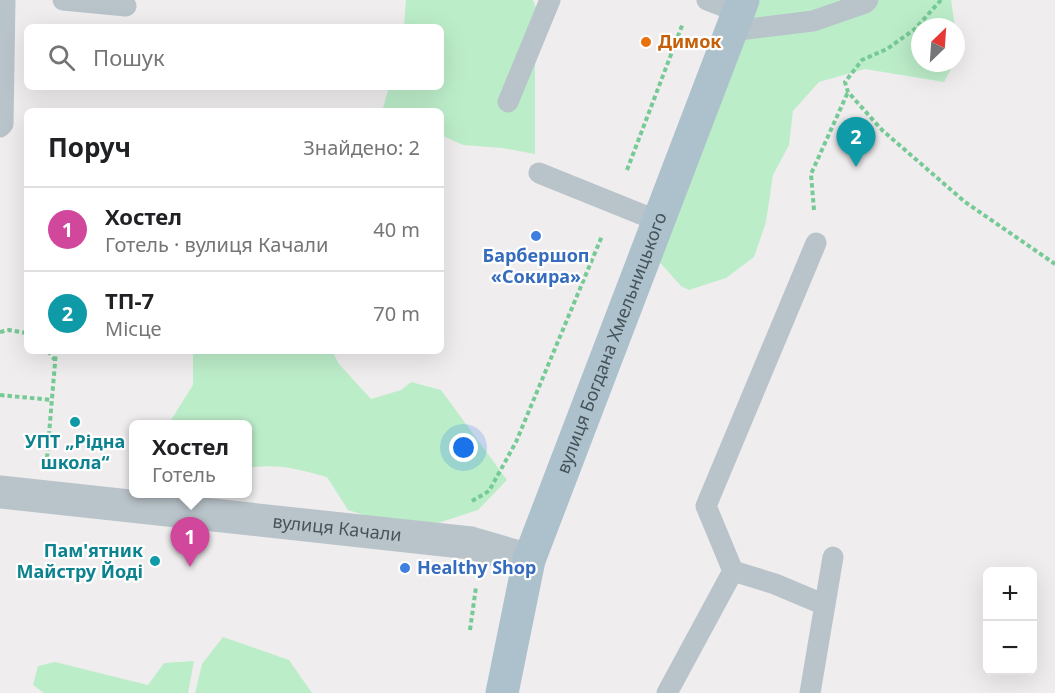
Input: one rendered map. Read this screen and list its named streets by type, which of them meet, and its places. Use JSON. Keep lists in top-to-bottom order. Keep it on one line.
{"streets":{"main road":["вулиця Богдана Хмельницького"],"street":["вулиця Качали"]},"crossings":[["вулиця Богдана Хмельницького","вулиця Качали"]],"places":["Димок","Барбершоп «Сокира»","УПТ „Рідна школа“","Пам'ятник Майстру Йоді","Healthy Shop"],"north":"top right","page":{"search":"Пошук","heading":["Поруч","Знайдено: 2"],"pins":["2","1"],"list":[{"mark":"1","name":"Хостел","note":"Готель · вулиця Качали","value":"40 m"},{"mark":"2","name":"ТП-7","note":"Місце","value":"70 m"}],"popup":["Хостел","Готель"],"map_buttons":["+","−"]}}
